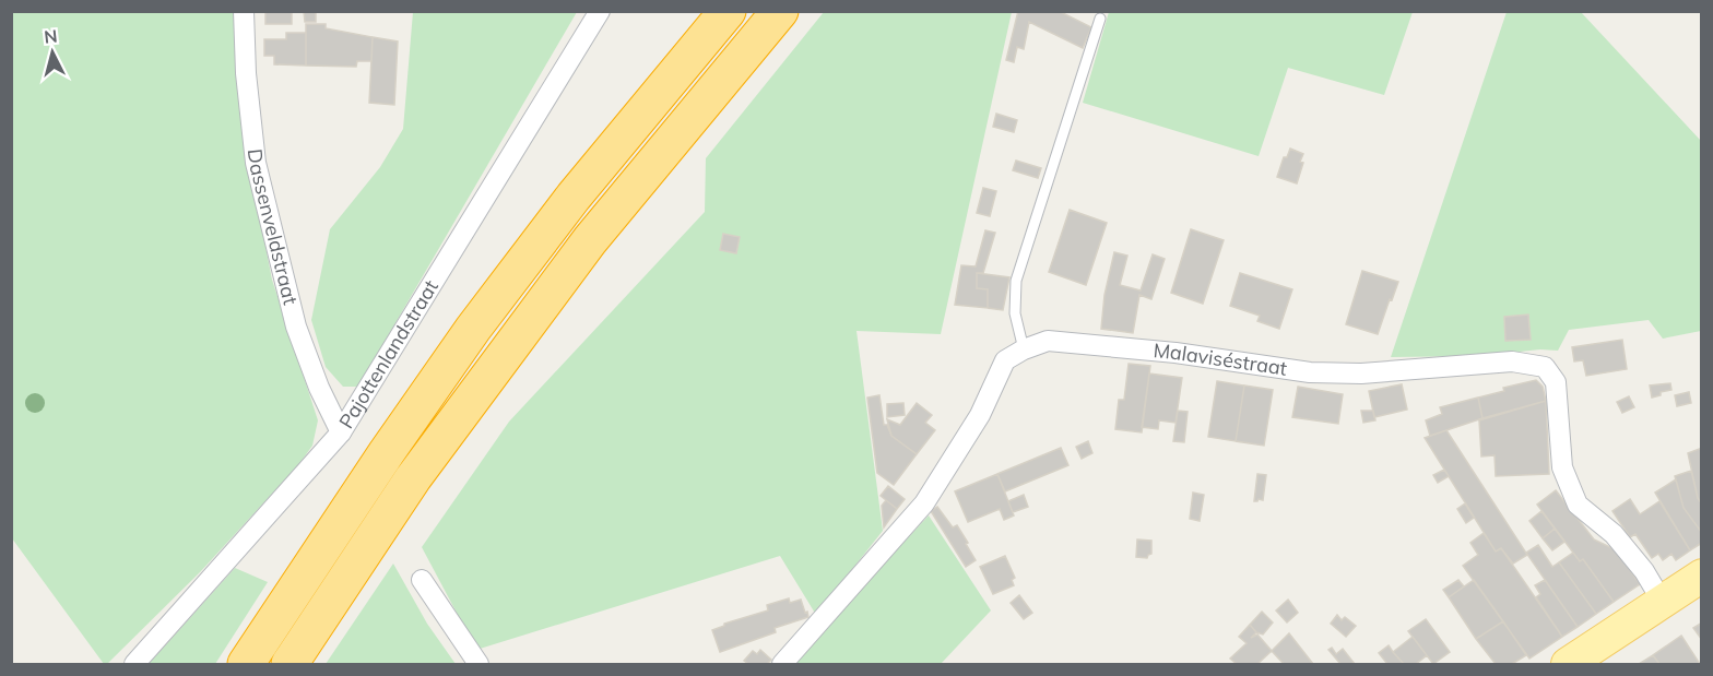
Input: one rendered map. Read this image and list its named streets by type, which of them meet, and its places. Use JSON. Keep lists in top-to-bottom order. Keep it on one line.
{"streets":{"street":["Dassenveldstraat","Pajottenlandstraat","Malaviséstraat"]},"crossings":[["Dassenveldstraat","Pajottenlandstraat"]],"north":"top"}
